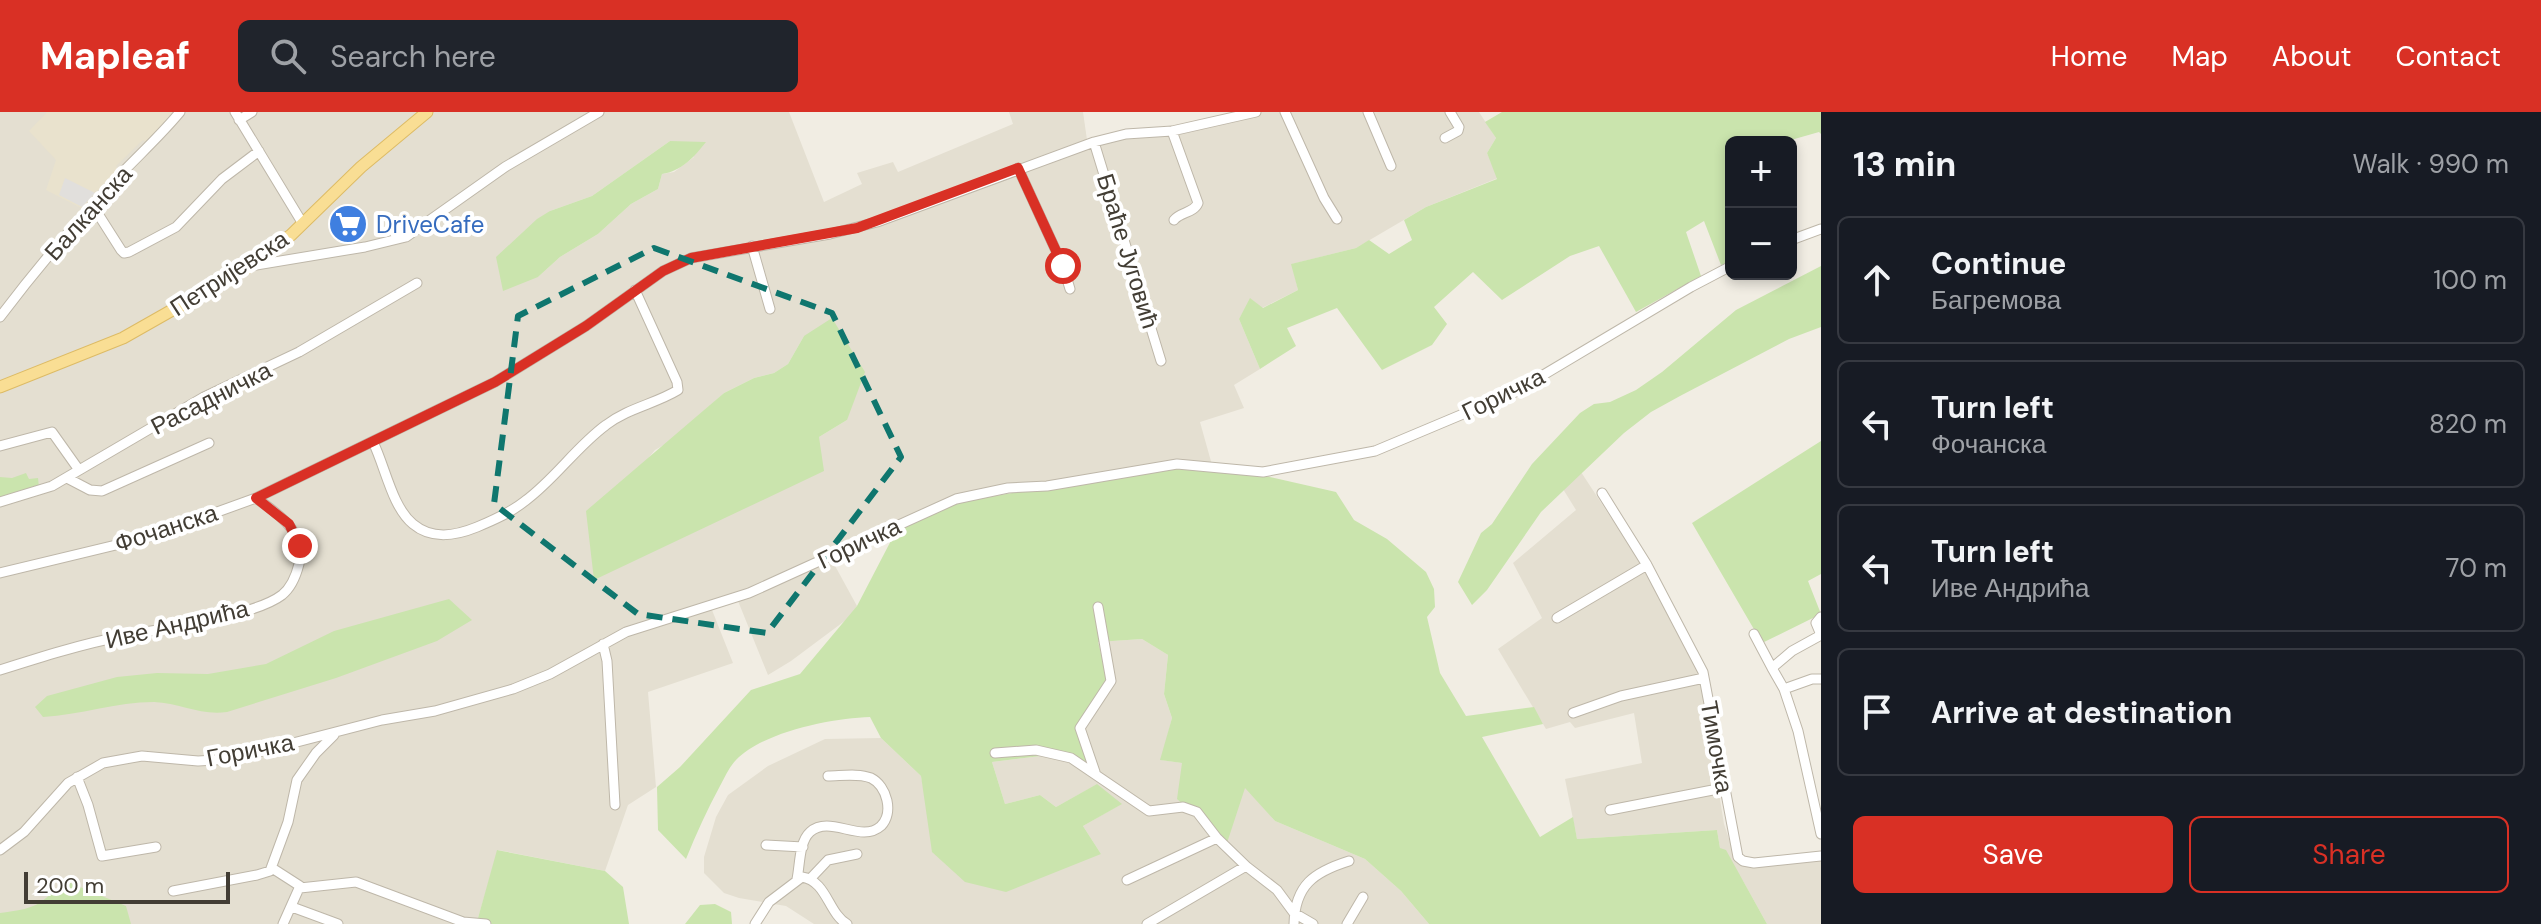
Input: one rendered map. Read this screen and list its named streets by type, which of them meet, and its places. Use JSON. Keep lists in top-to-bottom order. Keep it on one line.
{"streets":{"main road":["Петријевска"],"street":["Балканска","Браће Југовић","Горичка","Расадничка","Фочанска","Иве Андрића","Тимочка"]},"crossings":[["Браће Југовић","Фочанска"],["Фочанска","Иве Андрића"]],"places":{"supermarket":["DriveCafe"]},"scale_bar":"200 m","page":{"header":"Mapleaf","search":"Search here","nav":["Home","Map","About","Contact"],"heading":["13 min","Walk · 990 m"],"map_buttons":["+","−"],"list":[["Continue","Багремова","100 m"],["Turn left","Фочанска","820 m"],["Turn left","Иве Андрића","70 m"],"Arrive at destination"],"buttons":["Save","Share"],"scale":"200 m"}}
